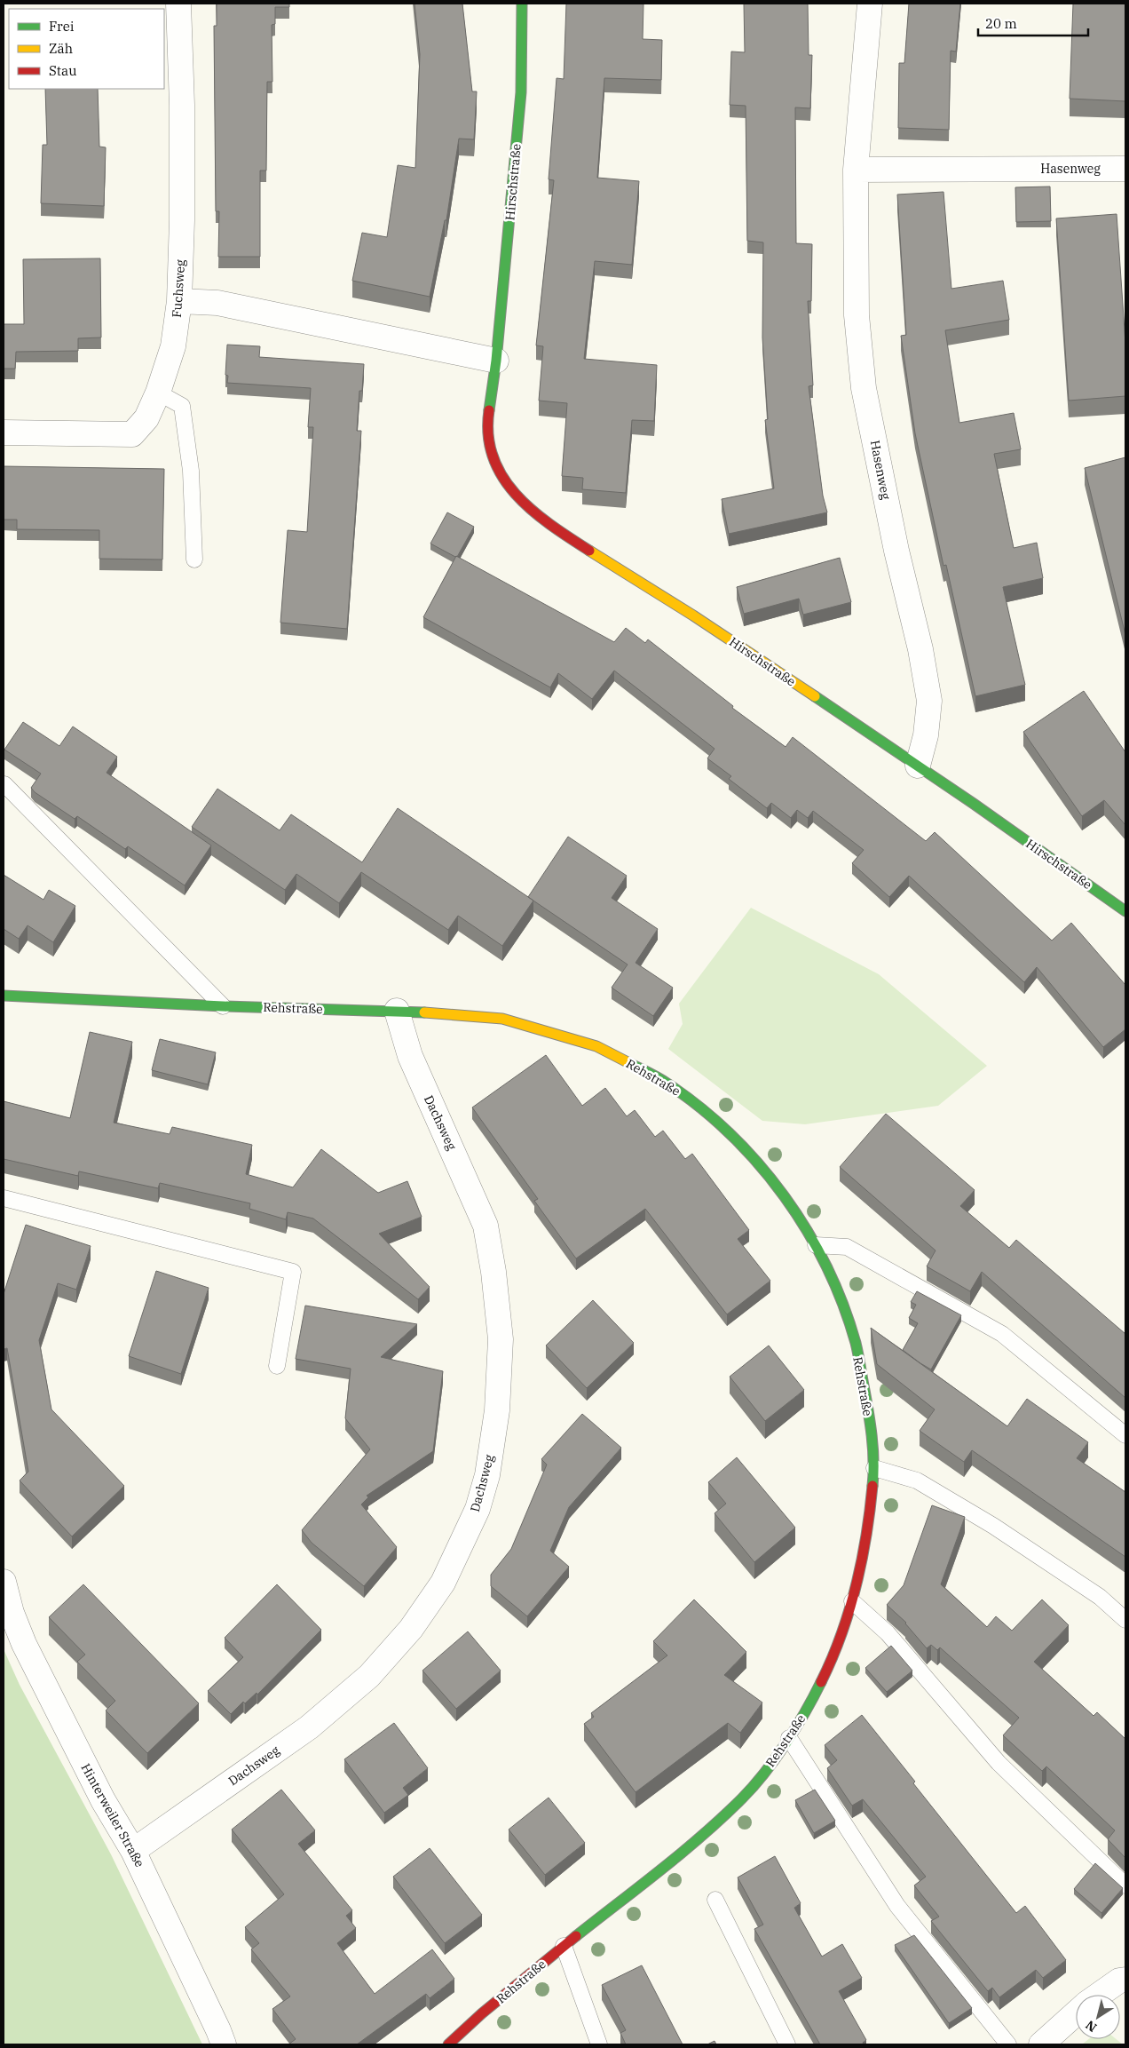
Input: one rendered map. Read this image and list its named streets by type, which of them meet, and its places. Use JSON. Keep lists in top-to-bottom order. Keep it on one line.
{"streets":{"street":["Hasenweg","Hirschstraße","Fuchsweg","Rehstraße","Dachsweg","Hinterweiler Straße"]},"crossings":[["Hasenweg","Hirschstraße"],["Rehstraße","Dachsweg"],["Dachsweg","Hinterweiler Straße"]],"legend":["Frei","Zäh","Stau"],"scale_bar":"20 m","north":"bottom left"}
